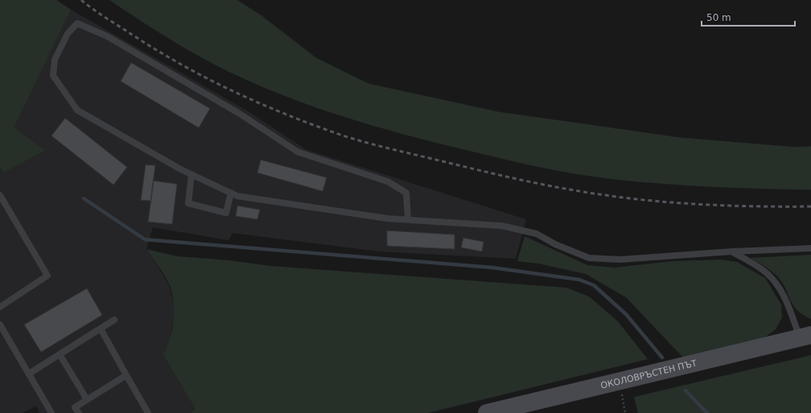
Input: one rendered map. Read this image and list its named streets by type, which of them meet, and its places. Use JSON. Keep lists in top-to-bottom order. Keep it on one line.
{"streets":{"main road":["ОКОЛОВРЪСТЕН ПЪТ"]},"scale_bar":"50 m"}
